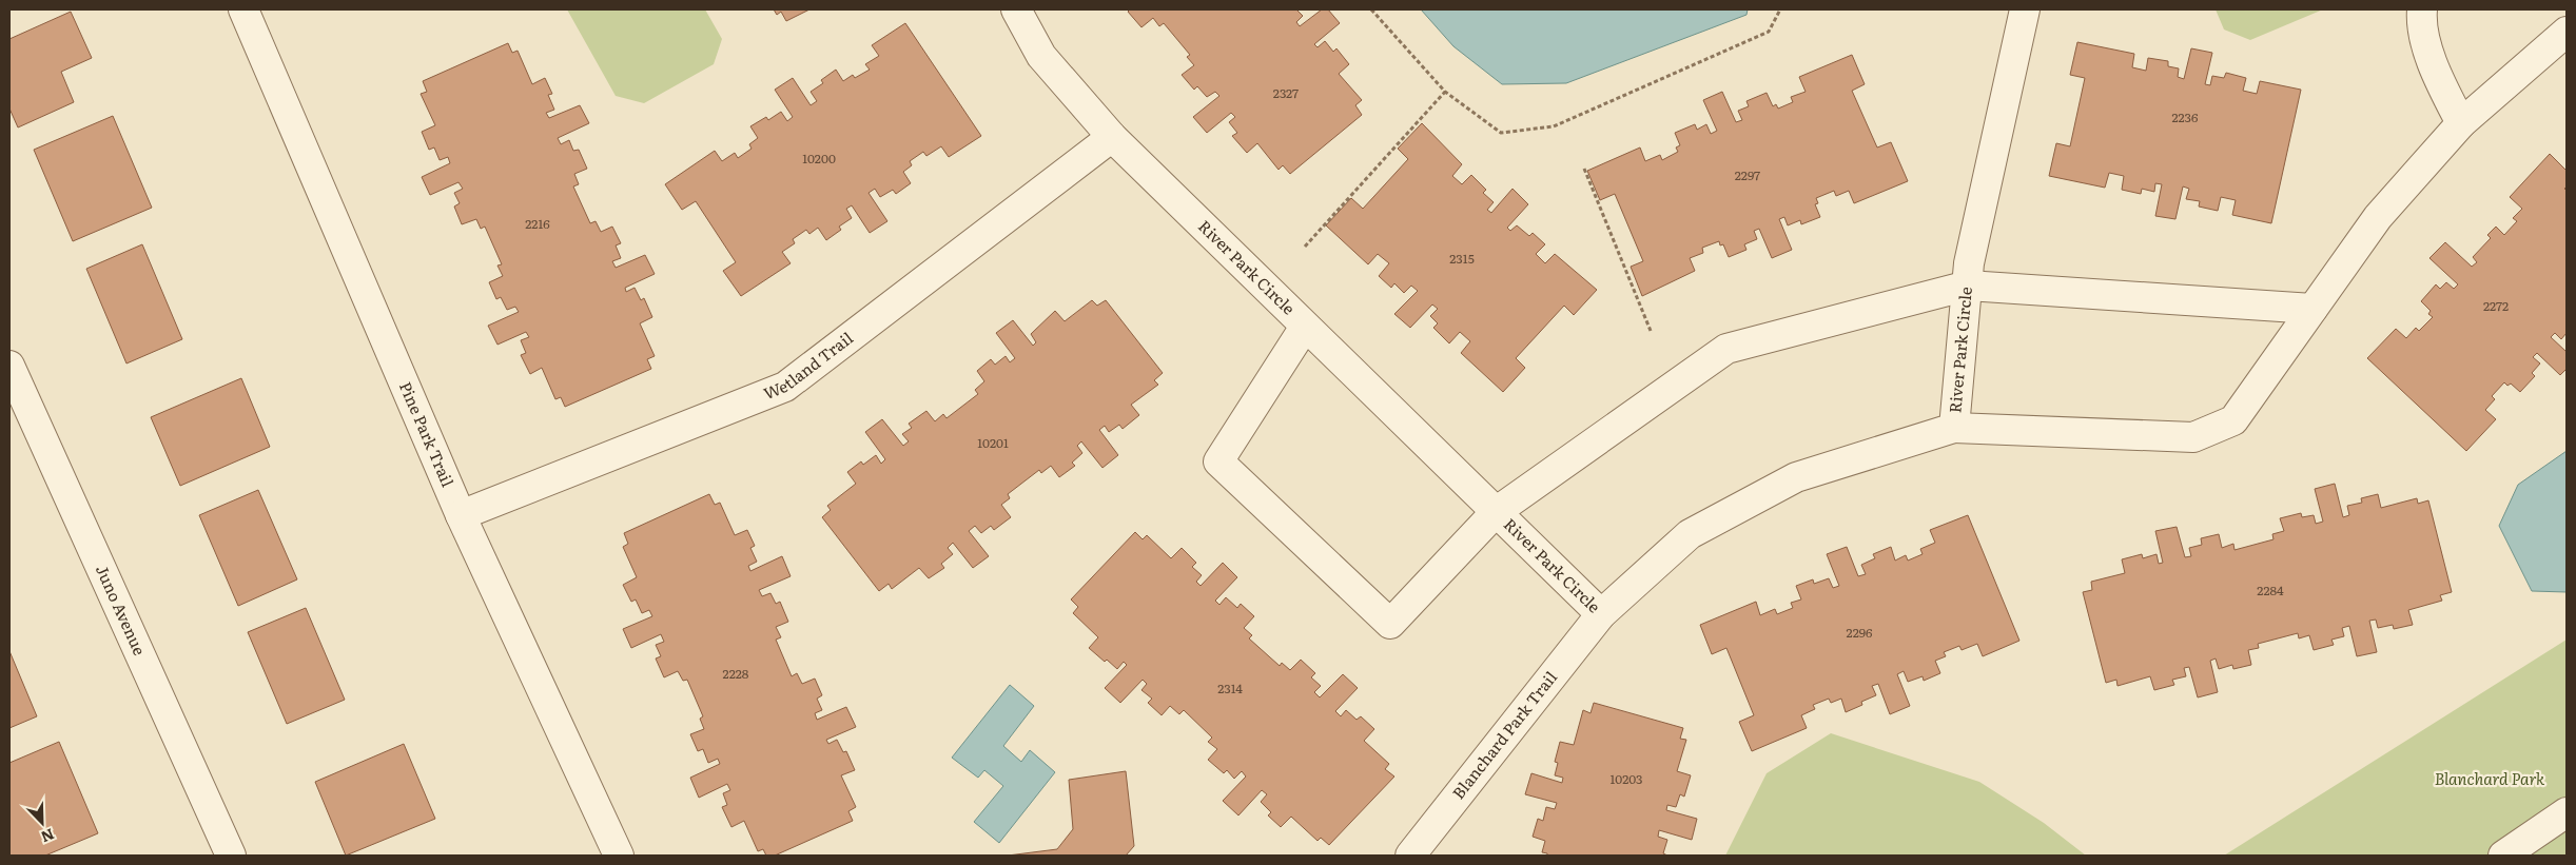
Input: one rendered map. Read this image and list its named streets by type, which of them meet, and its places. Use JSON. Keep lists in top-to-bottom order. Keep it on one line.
{"streets":{"street":["River Park Circle","Wetland Trail","Pine Park Trail","Juno Avenue","Blanchard Park Trail"]},"crossings":[["River Park Circle","Wetland Trail"],["River Park Circle","Blanchard Park Trail"],["Wetland Trail","Pine Park Trail"]],"parks":["Blanchard Park"],"house_numbers":["2327","2236","10200","2297","2216","2315","2272","10201","2284","2296","2228","2314","10203"],"north":"bottom right"}
